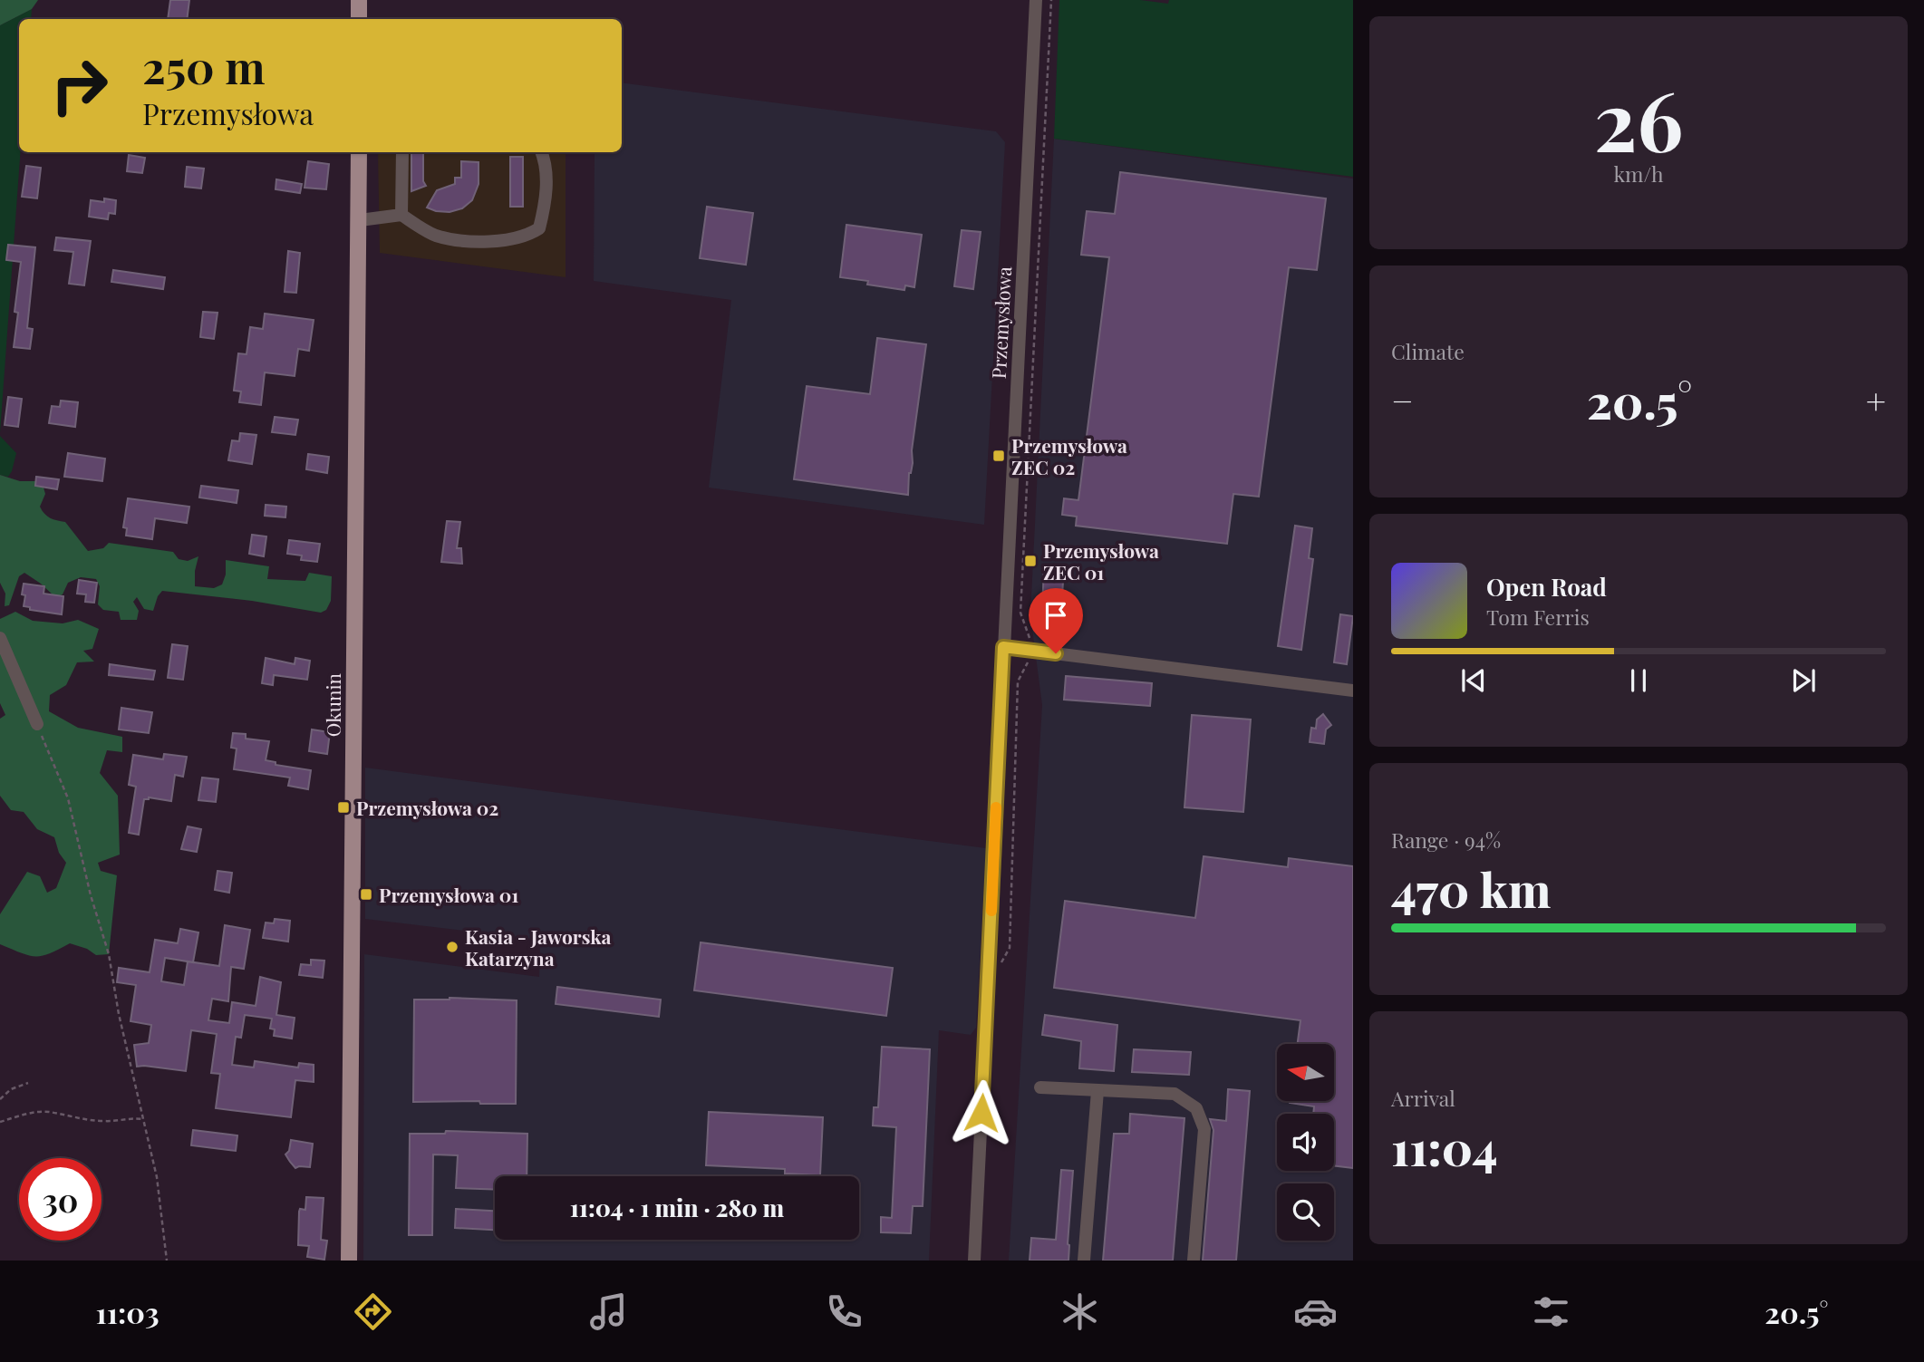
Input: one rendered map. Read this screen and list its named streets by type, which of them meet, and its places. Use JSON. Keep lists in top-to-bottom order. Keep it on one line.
{"streets":{"main road":["Okunin"],"street":["Przemysłowa"]},"places":{"transit":["Przemysłowa ZEC 02","Przemysłowa ZEC 01","Przemysłowa 02","Przemysłowa 01"],"other":["Kasia - Jaworska Katarzyna"]},"north":"left","page":{"tile":[["26","km/h"],"Climate",["Range · 94%","470 km"],["Arrival","11:04"]],"turn":["250 m","Przemysłowa"],"heat":["−","20.5°","+"],"song":["Open Road","Tom Ferris"],"limit":"30","trip":"11:04 · 1 min · 280 m","tabs":["11:03","20.5°"]}}
